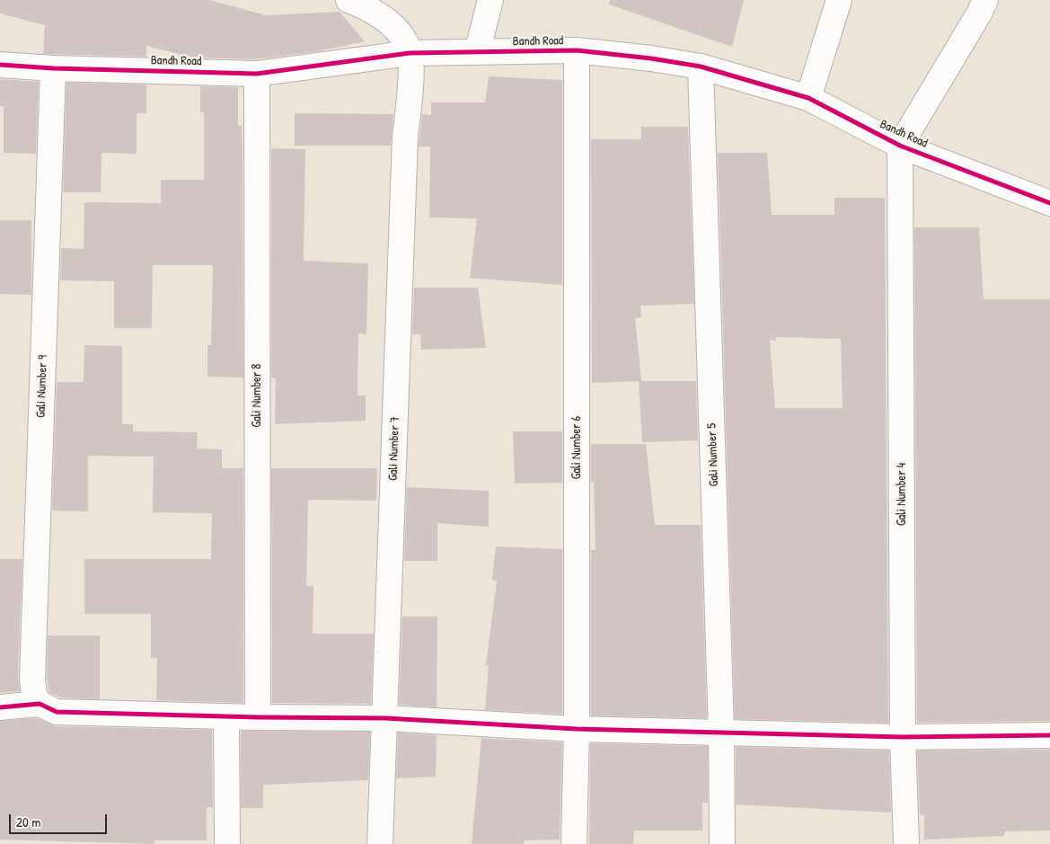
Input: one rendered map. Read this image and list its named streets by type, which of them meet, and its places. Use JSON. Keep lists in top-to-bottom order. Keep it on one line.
{"streets":{"street":["Bandh Road","Gali Number 9","Gali Number 8","Gali Number 6","Gali Number 7","Gali Number 5","Gali Number 4"]},"crossings":[["Bandh Road","Gali Number 9"],["Bandh Road","Gali Number 8"],["Bandh Road","Gali Number 6"],["Bandh Road","Gali Number 7"],["Bandh Road","Gali Number 5"],["Bandh Road","Gali Number 4"]],"scale_bar":"20 m"}
